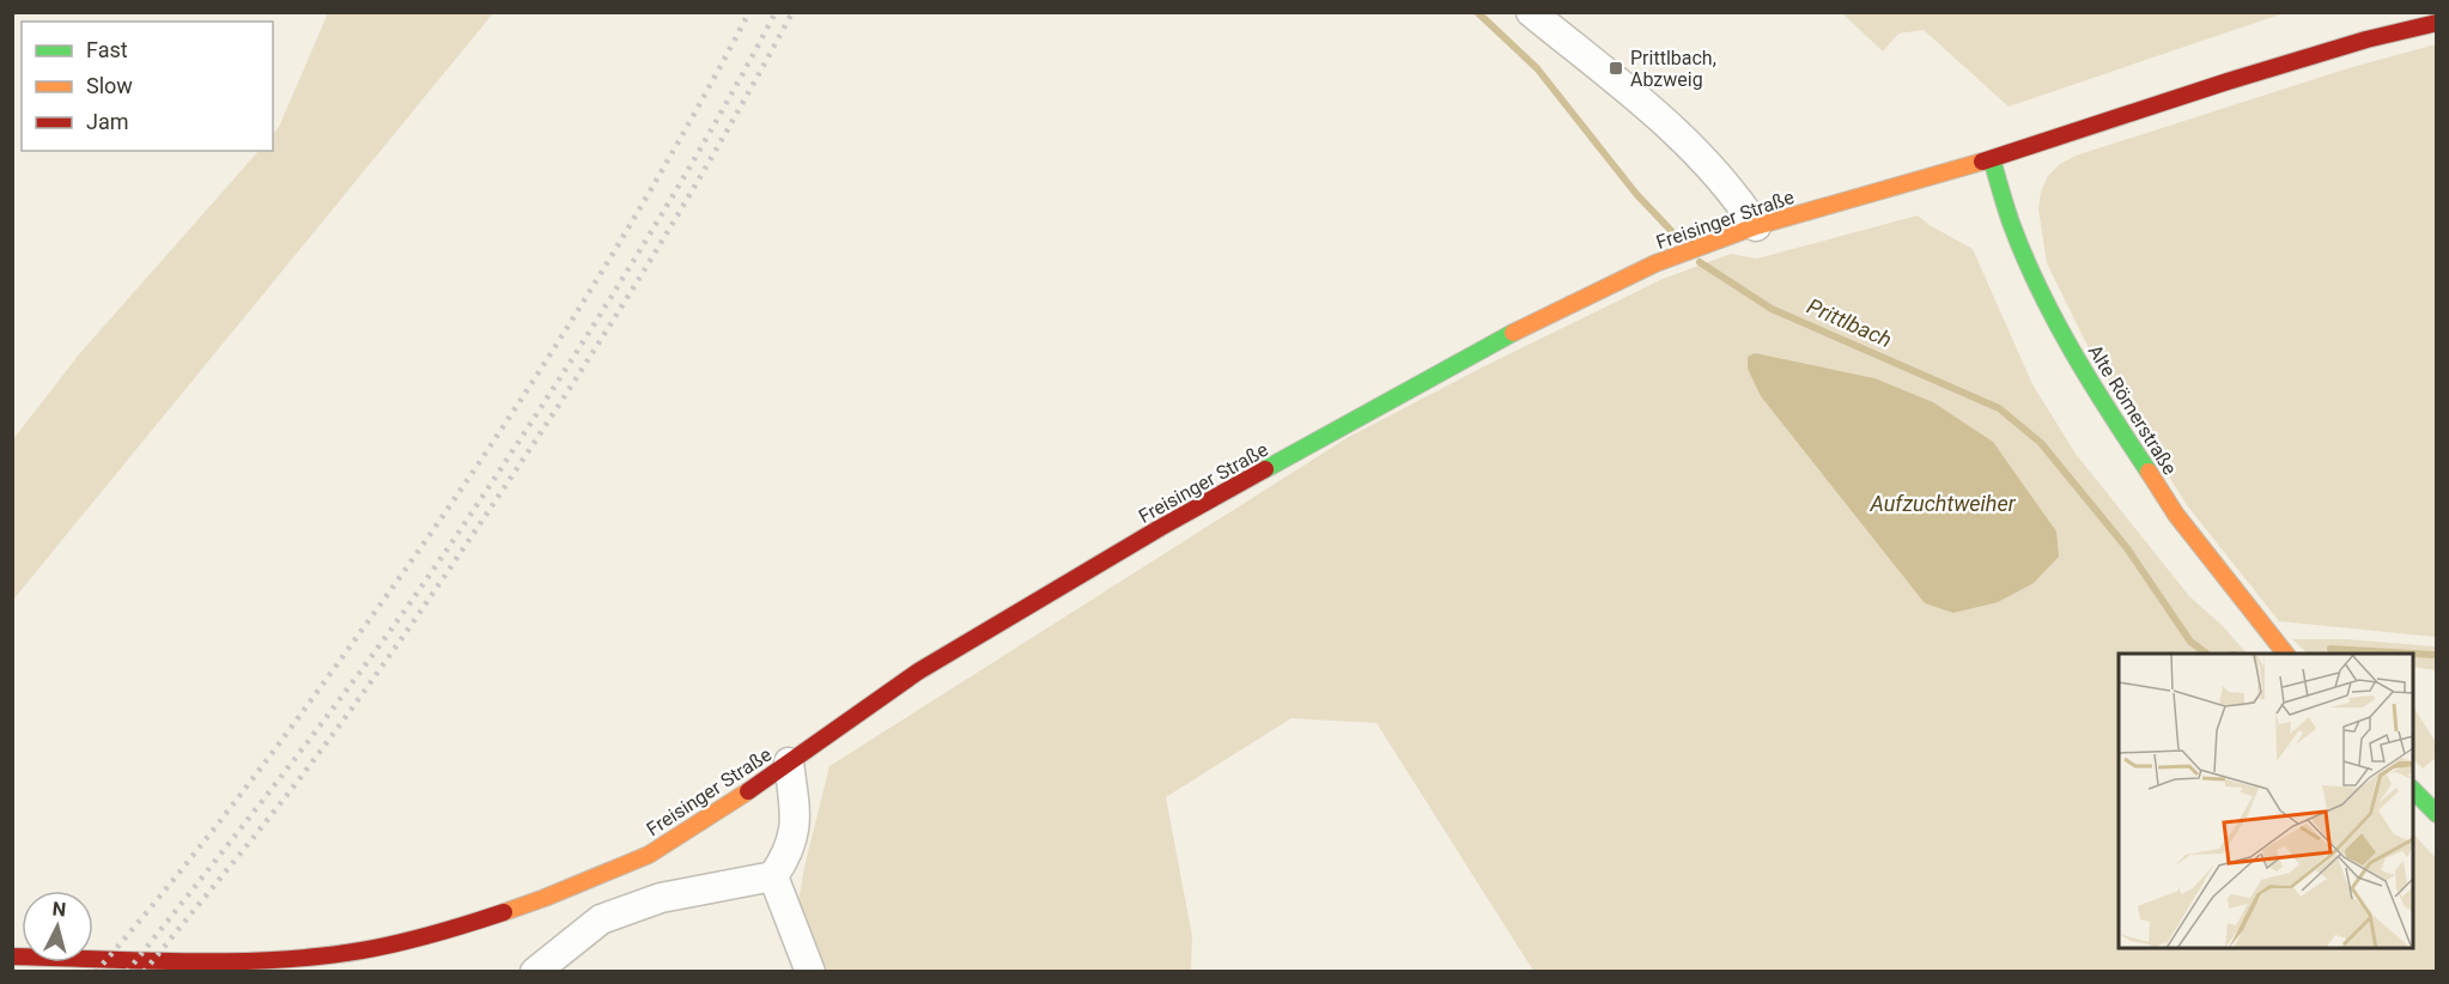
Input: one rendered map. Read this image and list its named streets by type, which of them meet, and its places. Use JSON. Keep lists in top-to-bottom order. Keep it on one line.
{"streets":{"main road":["Freisinger Straße","Alte Römerstraße"]},"crossings":[["Freisinger Straße","Alte Römerstraße"]],"water":["Prittlbach","Aufzuchtweiher"],"places":{"transit":["Prittlbach, Abzweig"]},"legend":["Fast","Slow","Jam"],"north":"top"}
